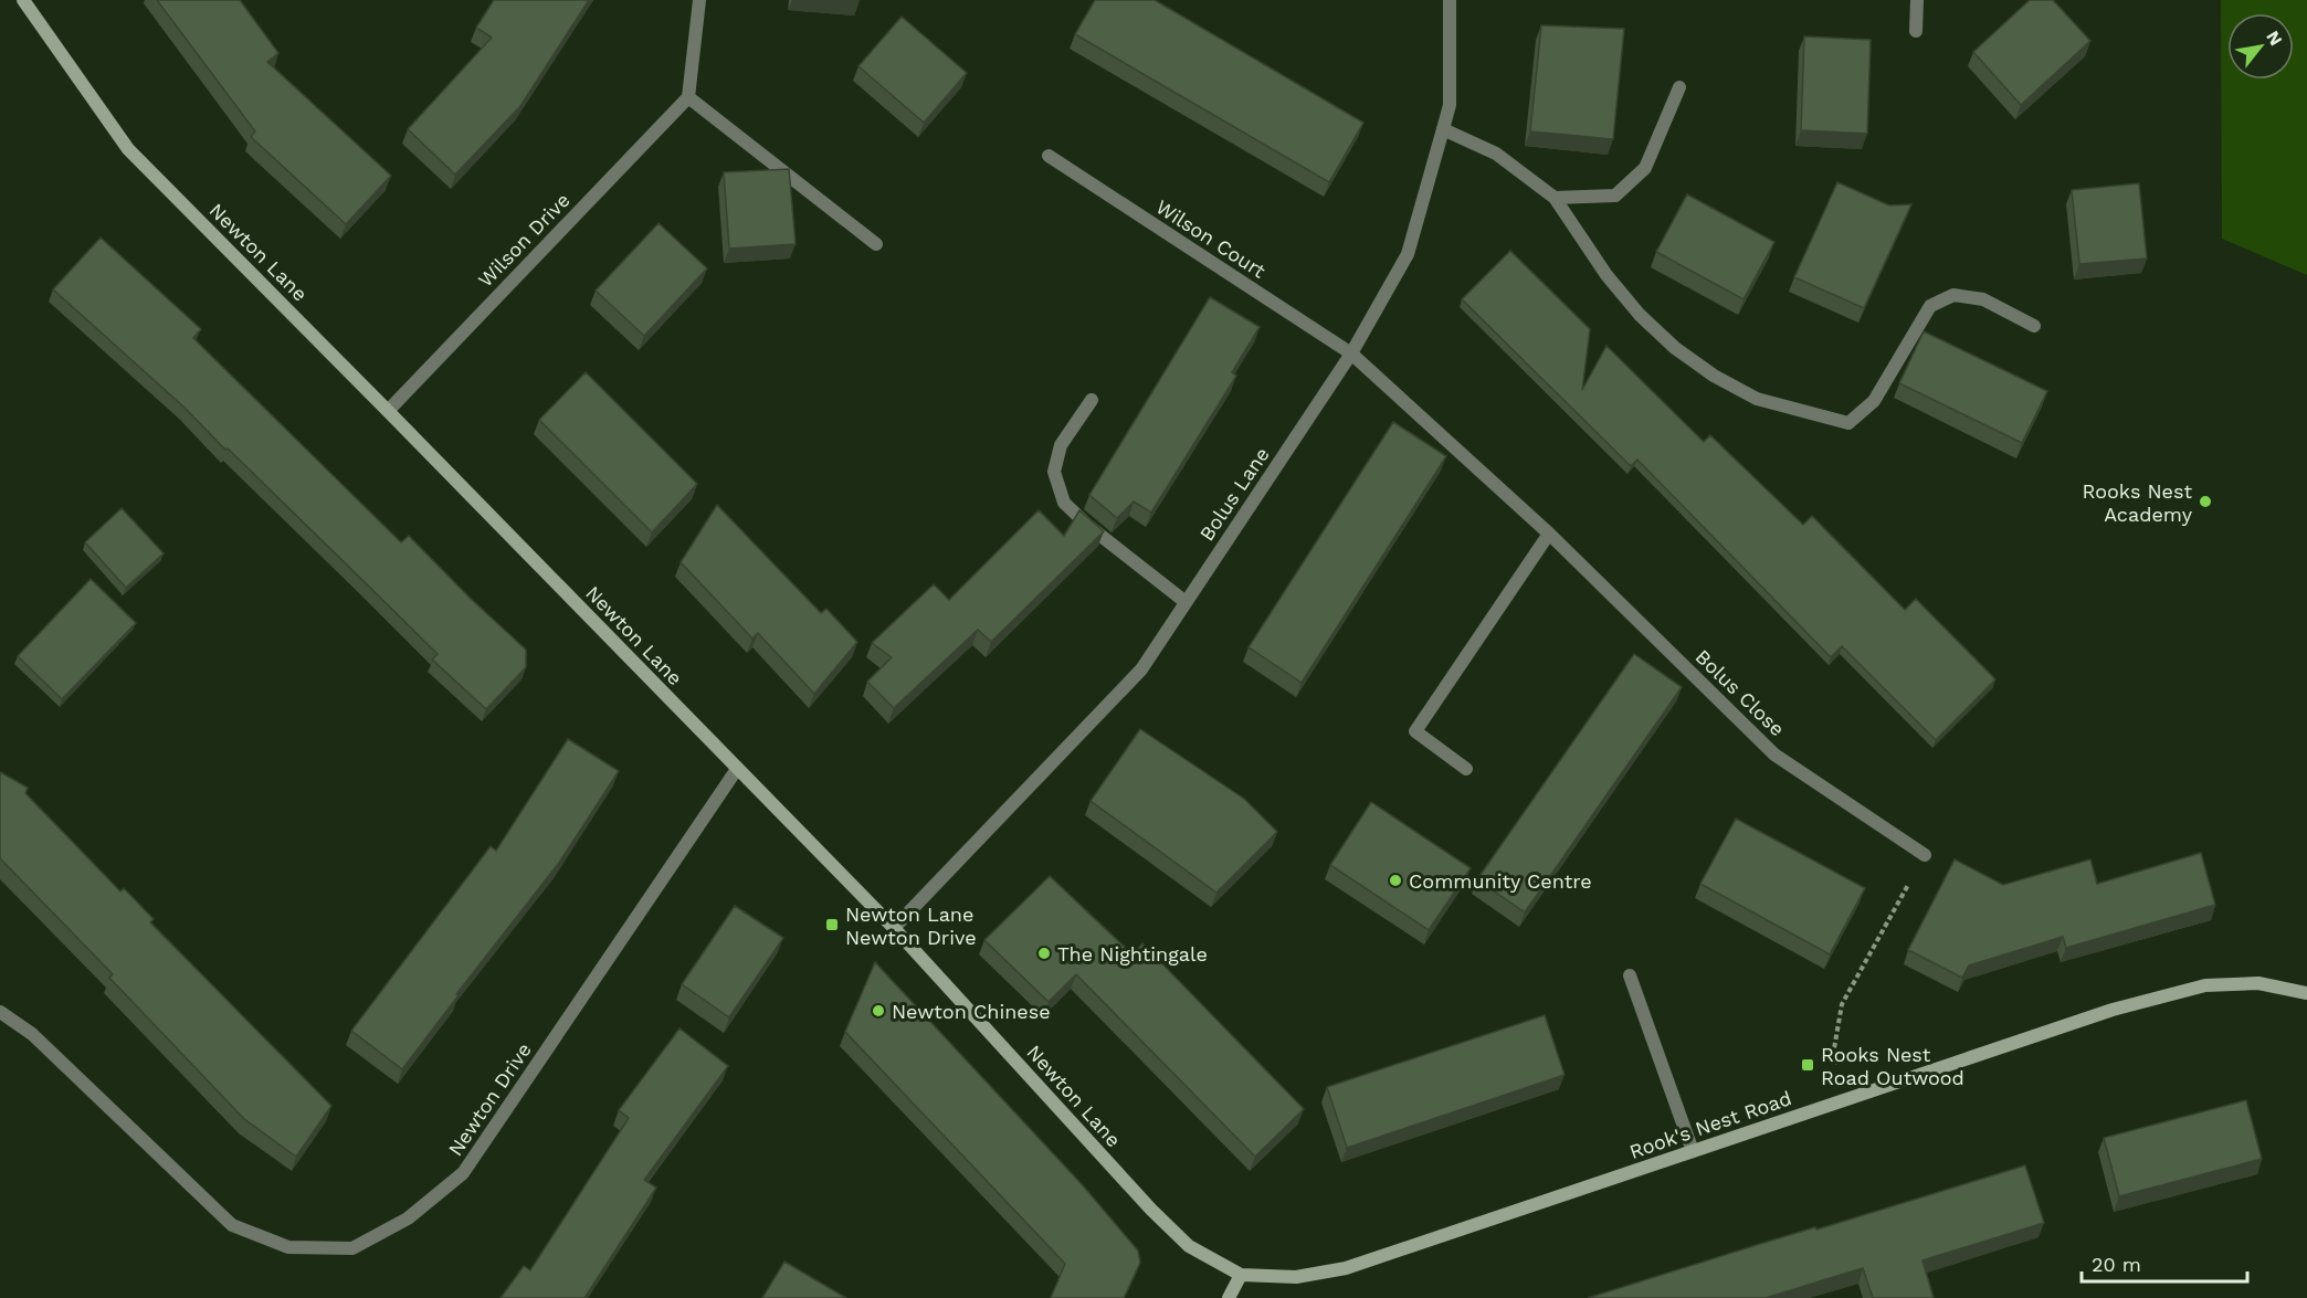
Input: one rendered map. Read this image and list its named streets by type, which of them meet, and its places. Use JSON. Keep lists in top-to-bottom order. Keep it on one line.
{"streets":{"street":["Wilson Court","Wilson Drive","Newton Lane","Bolus Lane","Bolus Close","Newton Drive","Rook's Nest Road"]},"crossings":[["Wilson Court","Bolus Lane"],["Wilson Court","Bolus Close"],["Wilson Drive","Newton Lane"],["Newton Lane","Bolus Lane"],["Newton Lane","Newton Drive"],["Newton Lane","Rook's Nest Road"],["Bolus Lane","Bolus Close"]],"places":{"other":["Rooks Nest Academy","Community Centre","The Nightingale","Newton Chinese"],"transit":["Newton Lane Newton Drive","Rooks Nest Road Outwood"]},"scale_bar":"20 m","north":"top right"}
